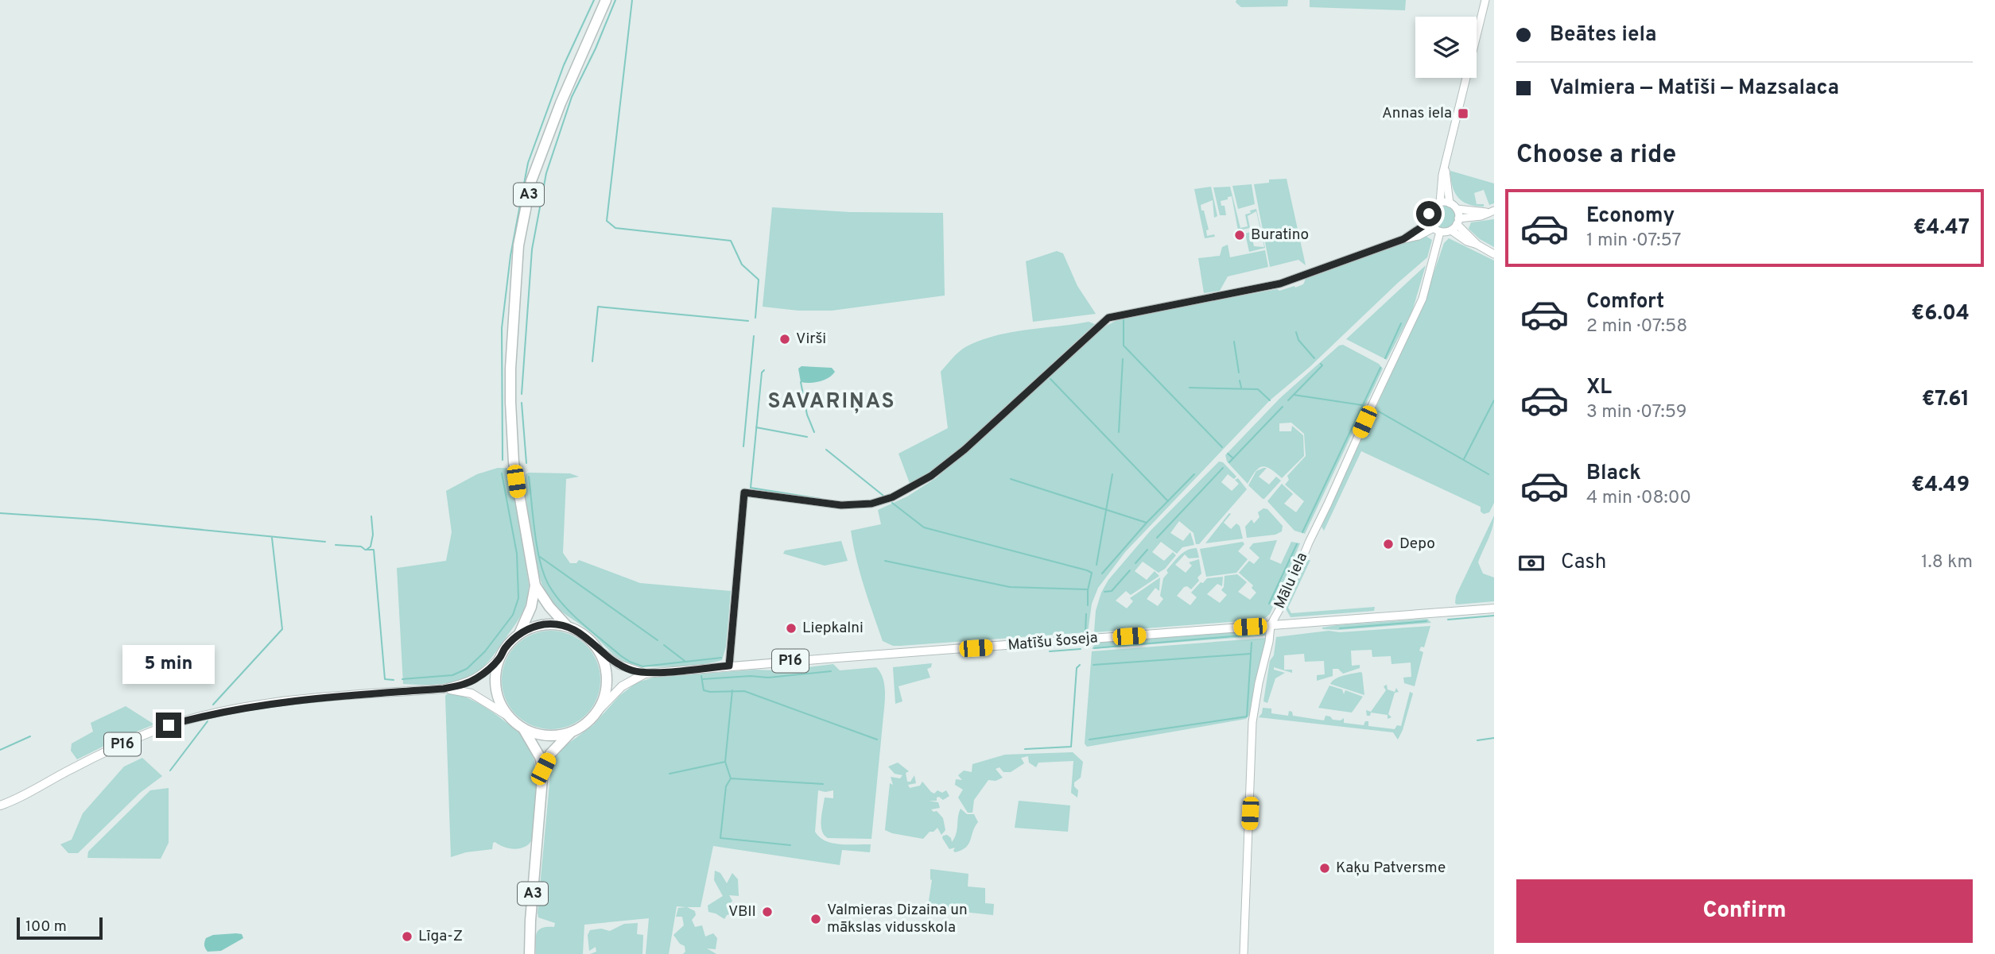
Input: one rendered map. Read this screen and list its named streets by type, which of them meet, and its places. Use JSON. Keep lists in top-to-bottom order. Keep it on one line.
{"streets":{"highway":["A3"],"main road":["Matīšu šoseja","P16"],"street":["Mālu iela"]},"crossings":[["A3","Matīšu šoseja"],["A3","P16"],["Mālu iela","Matīšu šoseja"],["Matīšu šoseja","P16"]],"districts":["SAVARIŅAS"],"places":{"transit":["Annas iela"],"other":["Buratino","Virši","Depo","Liepkalni","Kaķu Patversme","VBII","Valmieras Dizaina un mākslas vidusskola","Līga-Z"]},"scale_bar":"100 m","page":{"banner":["Beātes iela","Valmiera — Matīši — Mazsalaca"],"heading":"Choose a ride","list":[{"name":"Economy","note":"1 min · 07:57","value":"€4.47"},{"name":"Comfort","note":"2 min · 07:58","value":"€6.04"},{"name":"XL","note":"3 min · 07:59","value":"€7.61"},{"name":"Black","note":"4 min · 08:00","value":"€4.49"}],"pay":["Cash","1.8 km"],"bubble":"5 min","buttons":"Confirm","scale":"100 m"}}
